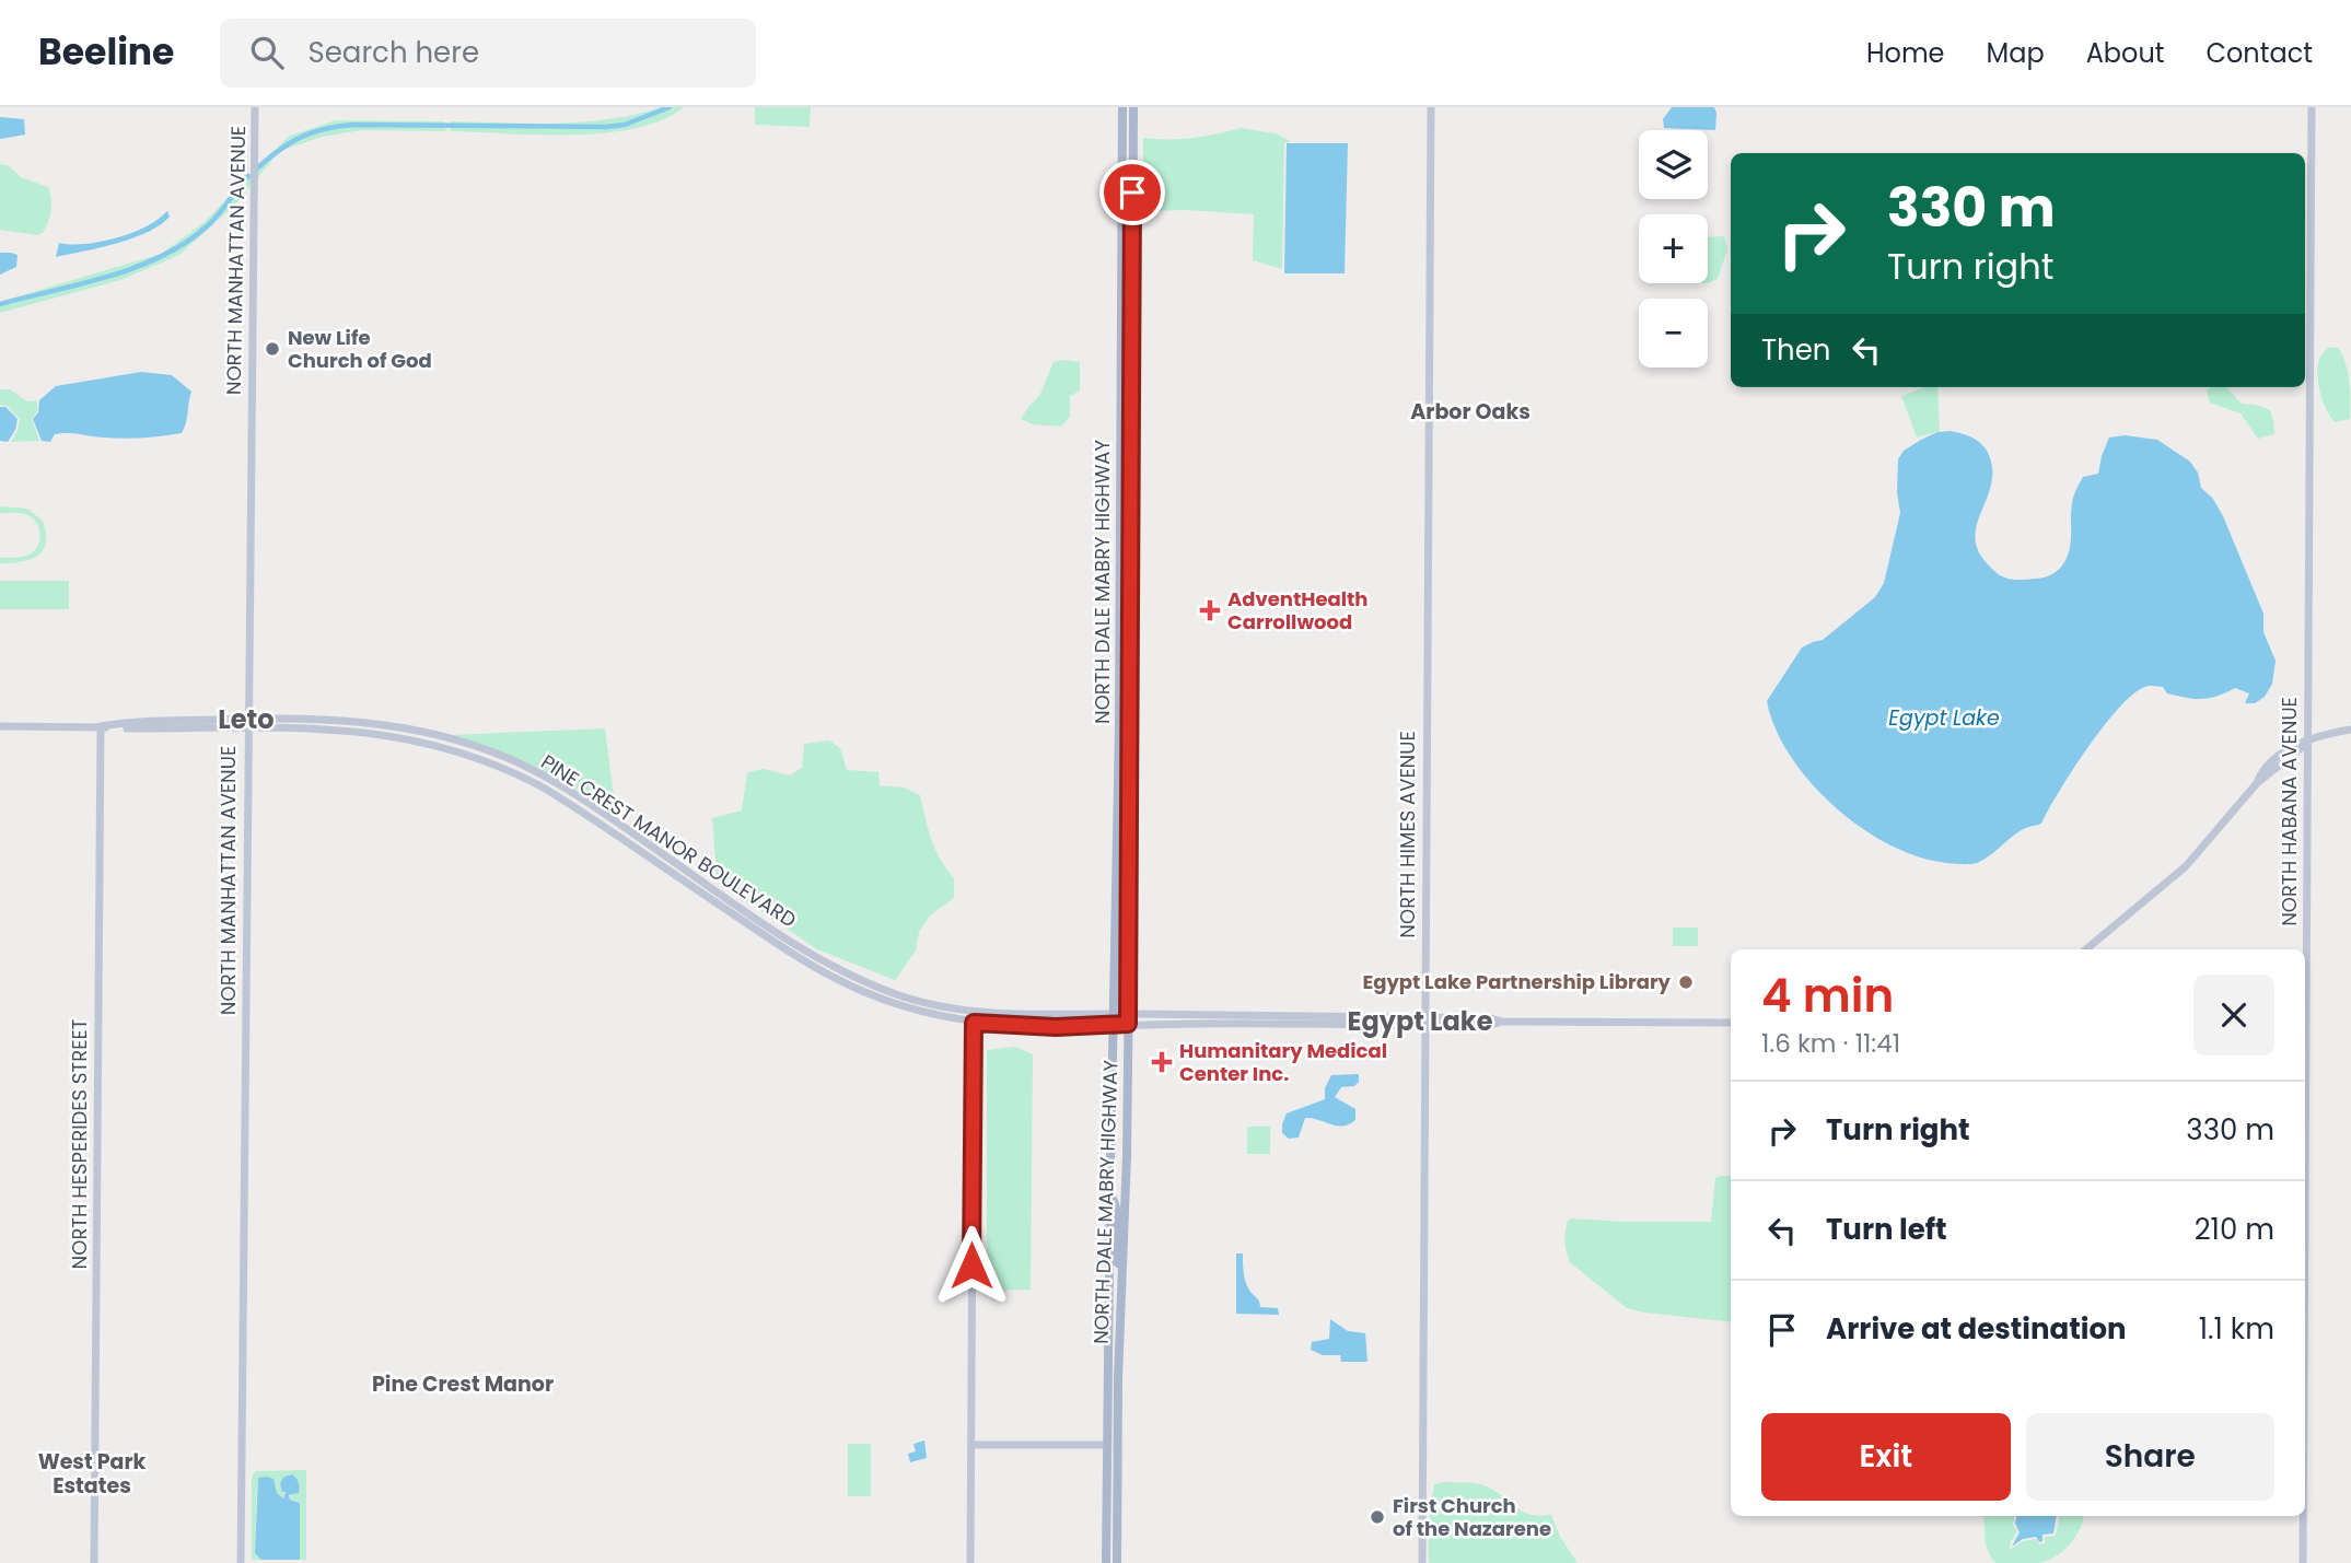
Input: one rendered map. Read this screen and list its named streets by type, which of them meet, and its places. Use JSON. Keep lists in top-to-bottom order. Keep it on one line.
{"streets":{"main road":["NORTH DALE MABRY HIGHWAY"],"street":["NORTH MANHATTAN AVENUE","NORTH HABANA AVENUE","NORTH HIMES AVENUE","PINE CREST MANOR BOULEVARD","NORTH HESPERIDES STREET"]},"crossings":[["NORTH MANHATTAN AVENUE","PINE CREST MANOR BOULEVARD"],["NORTH DALE MABRY HIGHWAY","PINE CREST MANOR BOULEVARD"],["NORTH HIMES AVENUE","PINE CREST MANOR BOULEVARD"]],"districts":["Arbor Oaks","Leto","Egypt Lake","Pine Crest Manor","West Park Estates"],"water":["Egypt Lake"],"places":{"other":["New Life Church of God","Egypt Lake Partnership Library","First Church of the Nazarene"],"health":["AdventHealth Carrollwood","Humanitary Medical Center Inc."]},"page":{"header":"Beeline","search":"Search here","nav":["Home","Map","About","Contact"],"map_buttons":["+","−"],"turn":["330 m","Turn right"],"then":"Then","heading":["4 min","1.6 km · 11:41"],"list":[{"name":"Turn right","value":"330 m"},{"name":"Turn left","value":"210 m"},{"name":"Arrive at destination","value":"1.1 km"}],"buttons":["Exit","Share"]}}
